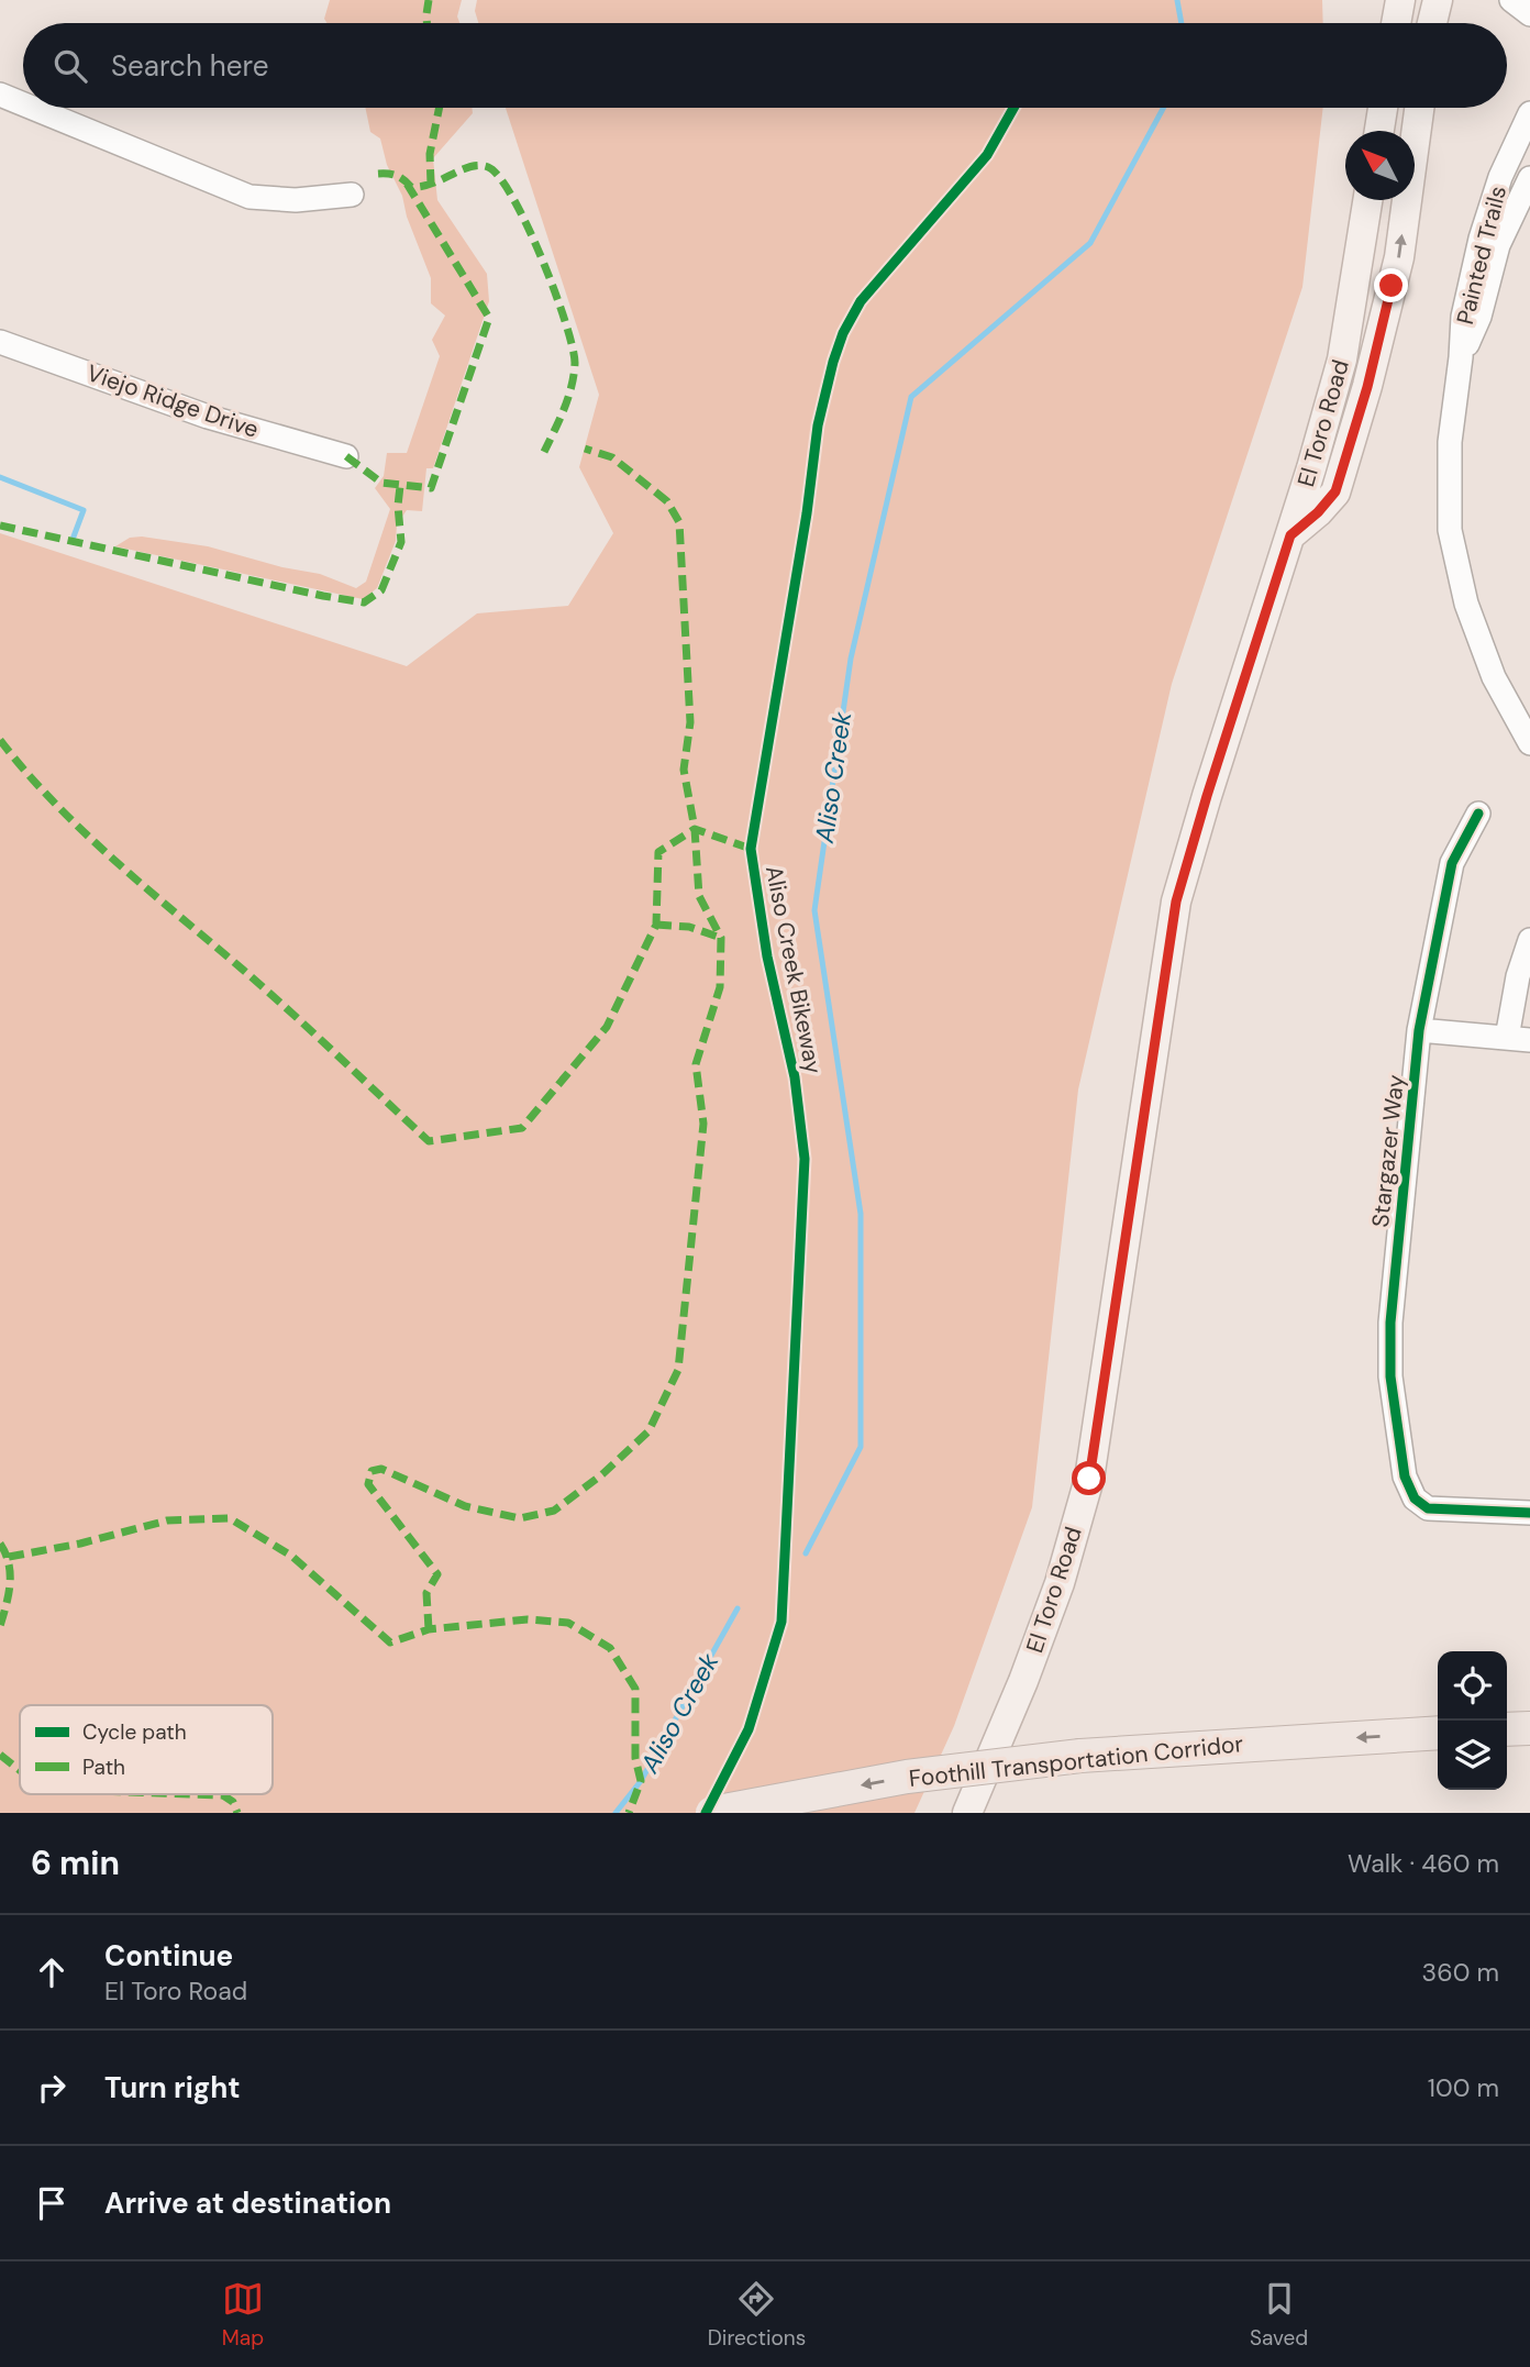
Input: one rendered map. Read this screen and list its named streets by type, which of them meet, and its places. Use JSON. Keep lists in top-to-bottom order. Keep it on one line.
{"streets":{"highway":["Foothill Transportation Corridor"],"main road":["El Toro Road"],"street":["Painted Trails","Viejo Ridge Drive","Stargazer Way"],"cycle path":["Aliso Creek Bikeway"]},"one_way":["Foothill Transportation Corridor"],"water":["Aliso Creek"],"legend":["Cycle path","Path"],"north":"top left","page":{"search":"Search here","heading":["6 min","Walk · 460 m"],"list":[["Continue","El Toro Road","360 m"],["Turn right","100 m"],"Arrive at destination"],"nav":["Map","Directions","Saved"]}}
